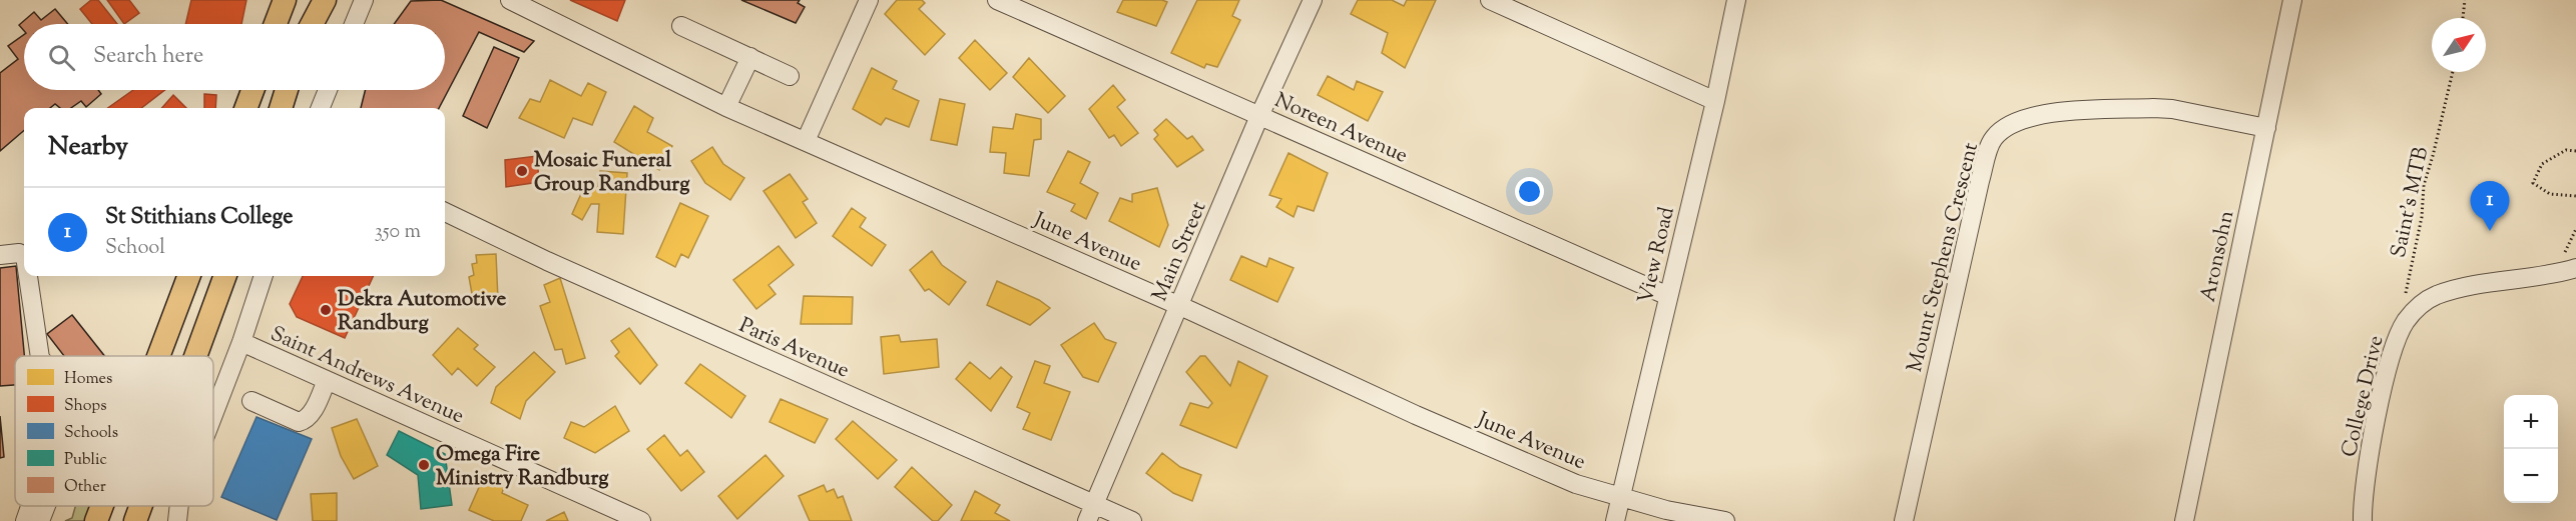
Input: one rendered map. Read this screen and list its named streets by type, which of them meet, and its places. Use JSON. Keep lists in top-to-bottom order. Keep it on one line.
{"streets":{"street":["Noreen Avenue","June Avenue","Main Street","View Road","Aronsohn","Mount Stephens Crescent","Paris Avenue","Saint Andrews Avenue","College Drive"],"path":["Saint's MTB"]},"crossings":[["Noreen Avenue","Main Street"],["Noreen Avenue","View Road"],["June Avenue","Main Street"],["June Avenue","View Road"],["Main Street","Paris Avenue"],["Aronsohn","Mount Stephens Crescent"]],"places":["Mosaic Funeral Group Randburg","Dekra Automotive Randburg","Omega Fire Ministry Randburg"],"legend":["Homes","Shops","Schools","Public","Other"],"north":"top right","page":{"search":"Search here","heading":"Nearby","pins":"1","list":[{"mark":"1","name":"St Stithians College","note":"School","value":"350 m"}],"map_buttons":["+","−"]}}
